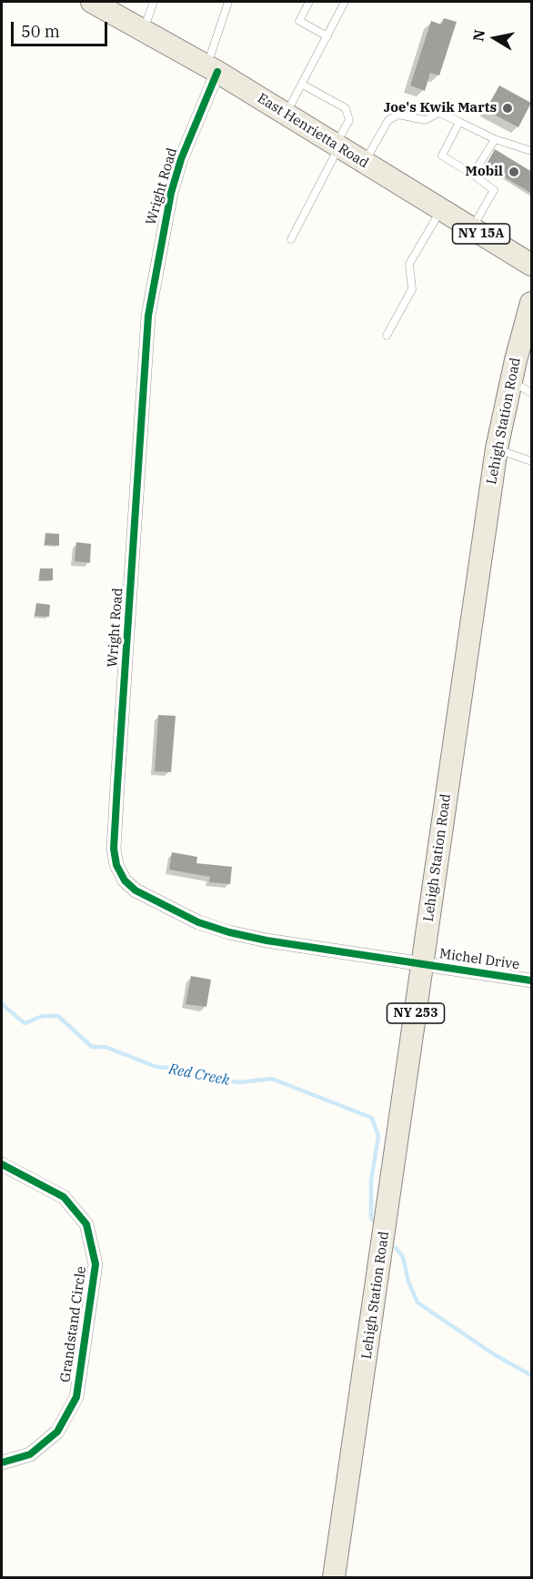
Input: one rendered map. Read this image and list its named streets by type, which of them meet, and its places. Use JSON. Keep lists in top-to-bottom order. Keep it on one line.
{"streets":{"main road":["East Henrietta Road","NY 15A","Lehigh Station Road","NY 253"],"street":["Wright Road","Michel Drive","Grandstand Circle"]},"crossings":[["East Henrietta Road","Wright Road"],["Wright Road","Lehigh Station Road"],["Wright Road","Michel Drive"],["Lehigh Station Road","Michel Drive"]],"water":["Red Creek"],"places":["Joe's Kwik Marts","Mobil"],"scale_bar":"50 m","north":"left"}
